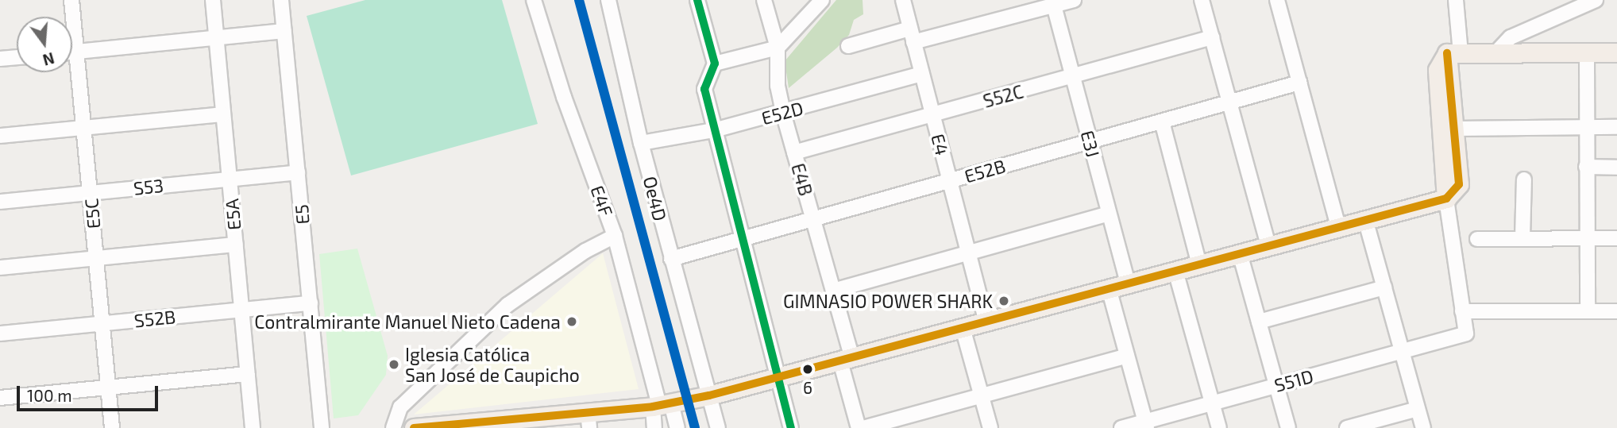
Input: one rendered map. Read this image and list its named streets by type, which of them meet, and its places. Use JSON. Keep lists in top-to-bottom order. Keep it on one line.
{"streets":{"street":["S52C","E52D","E3J","E4","E52B","E4B","S53","Oe4D","E4F","E5C","E5A","E5","S52B","S51D"]},"crossings":[["S52C","E3J"],["S52C","E4"],["S52C","E4B"],["E52D","E4"],["E52D","E4B"],["E52D","Oe4D"],["E3J","E52B"],["E4","E52B"],["E52B","E4B"],["E52B","Oe4D"],["S53","E5C"],["S53","E5A"],["S53","E5"],["E5C","S52B"],["E5A","S52B"],["E5","S52B"]],"places":["GIMNASIO POWER SHARK","Contralmirante Manuel Nieto Cadena","Iglesia Católica San José de Caupicho","6"],"scale_bar":"100 m","north":"bottom"}
